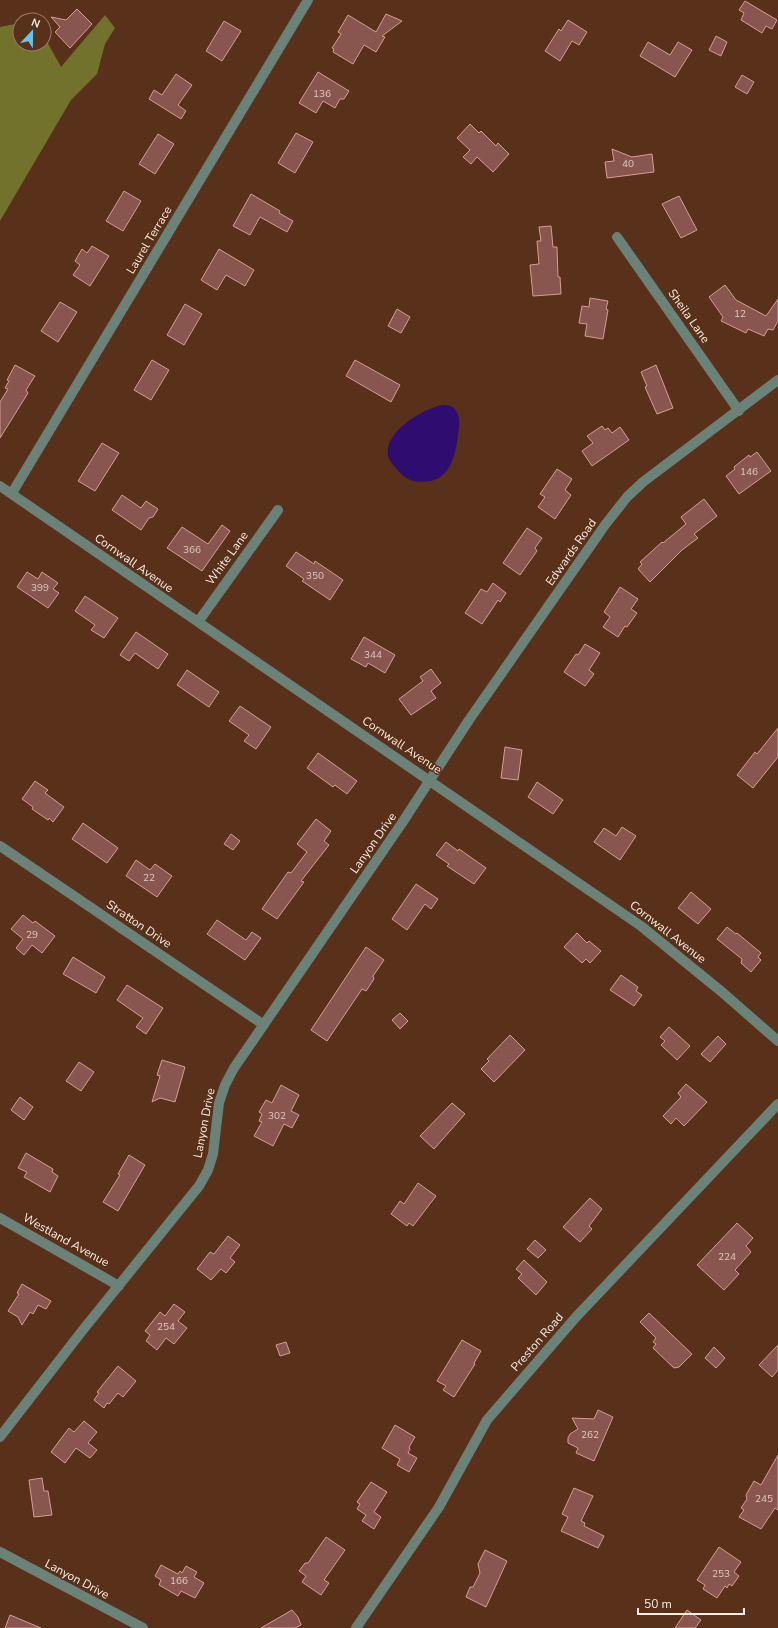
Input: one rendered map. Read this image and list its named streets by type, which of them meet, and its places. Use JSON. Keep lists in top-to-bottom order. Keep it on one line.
{"streets":{"street":["Laurel Terrace","Sheila Lane","Edwards Road","White Lane","Cornwall Avenue","Lanyon Drive","Stratton Drive","Westland Avenue","Preston Road"]},"crossings":[["Laurel Terrace","Cornwall Avenue"],["Sheila Lane","Edwards Road"],["Edwards Road","Cornwall Avenue"],["Edwards Road","Lanyon Drive"],["White Lane","Cornwall Avenue"],["Cornwall Avenue","Lanyon Drive"],["Lanyon Drive","Stratton Drive"],["Lanyon Drive","Westland Avenue"]],"house_numbers":["136","40","12","146","366","350","399","344","22","29","302","224","254","262","245","253","166"],"scale_bar":"50 m","north":"top"}
